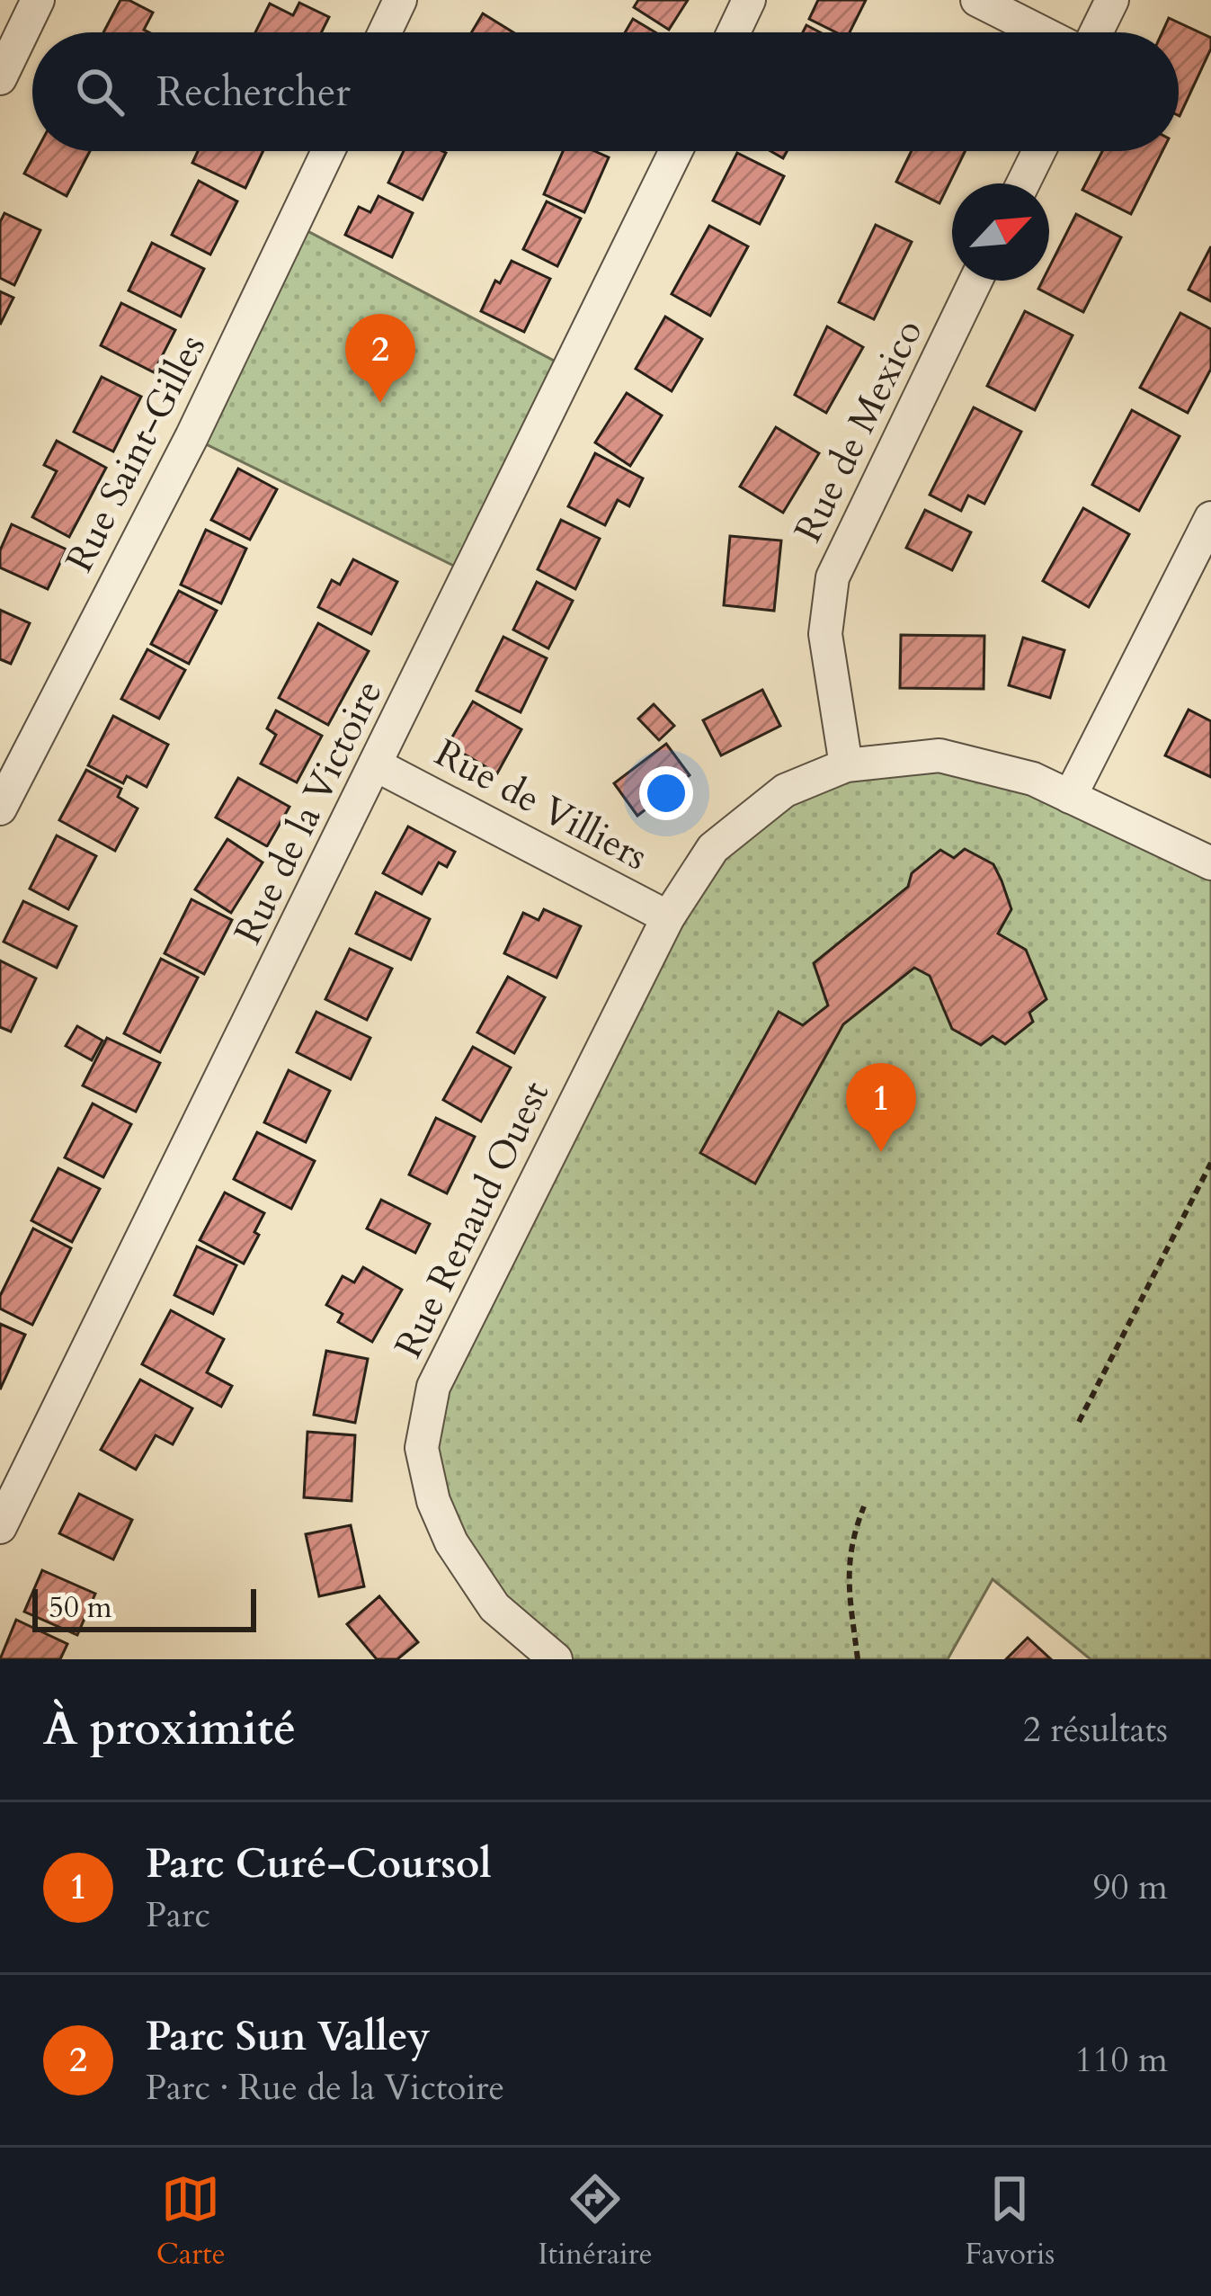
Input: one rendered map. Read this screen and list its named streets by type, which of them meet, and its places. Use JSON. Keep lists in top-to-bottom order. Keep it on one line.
{"streets":{"street":["Rue de Mexico","Rue Saint-Gilles","Rue de Villiers","Rue de la Victoire","Rue Renaud Ouest"]},"crossings":[["Rue de Mexico","Rue Renaud Ouest"],["Rue de Villiers","Rue de la Victoire"],["Rue de Villiers","Rue Renaud Ouest"]],"scale_bar":"50 m","north":"top right","page":{"search":"Rechercher","pins":["2","1"],"scale":"50 m","heading":["À proximité","2 résultats"],"list":[{"mark":"1","name":"Parc Curé-Coursol","note":"Parc","value":"90 m"},{"mark":"2","name":"Parc Sun Valley","note":"Parc · Rue de la Victoire","value":"110 m"}],"nav":["Carte","Itinéraire","Favoris"]}}
